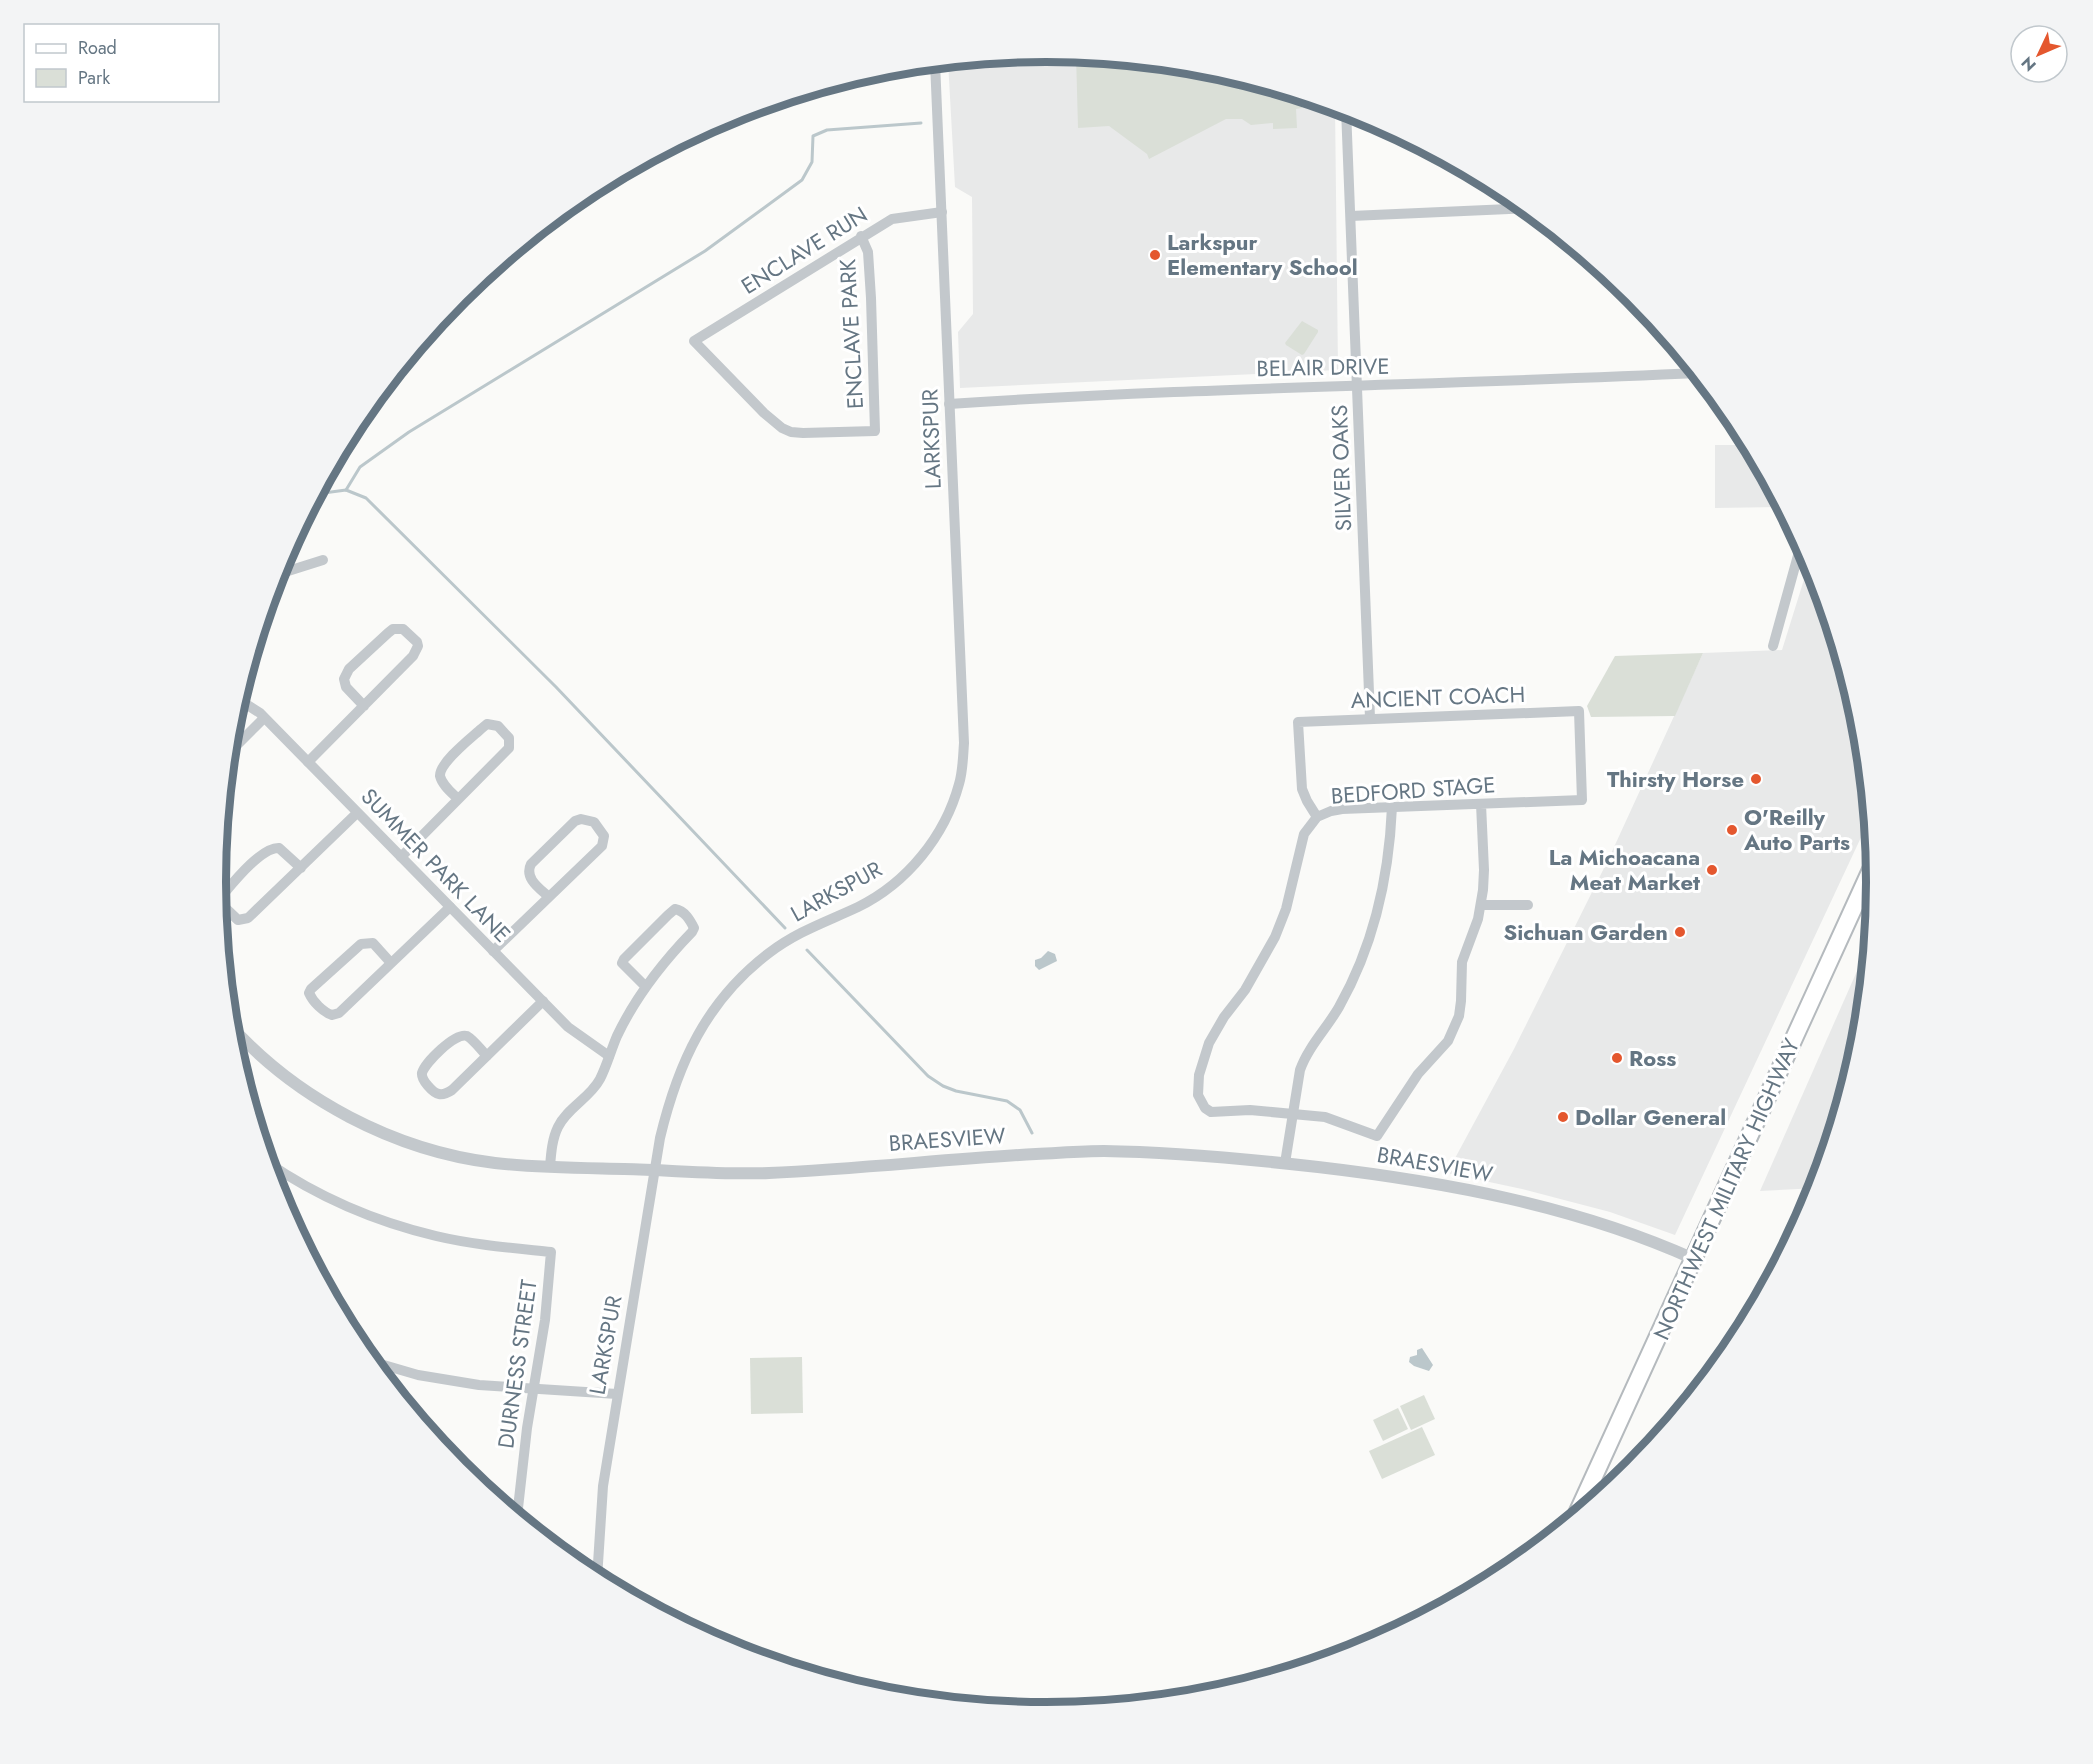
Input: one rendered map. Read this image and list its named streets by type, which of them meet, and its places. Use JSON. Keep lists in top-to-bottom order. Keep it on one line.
{"streets":{"main road":["NORTHWEST MILITARY HIGHWAY"],"street":["ENCLAVE RUN","ENCLAVE PARK","BELAIR DRIVE","LARKSPUR","SILVER OAKS","ANCIENT COACH","BEDFORD STAGE","SUMMER PARK LANE","BRAESVIEW","DURNESS STREET"]},"crossings":[["ENCLAVE RUN","ENCLAVE PARK"],["ENCLAVE RUN","LARKSPUR"],["BELAIR DRIVE","LARKSPUR"],["BELAIR DRIVE","SILVER OAKS"],["LARKSPUR","BRAESVIEW"],["SILVER OAKS","ANCIENT COACH"],["ANCIENT COACH","BEDFORD STAGE"],["BRAESVIEW","NORTHWEST MILITARY HIGHWAY"]],"places":["Larkspur Elementary School","Thirsty Horse","O'Reilly Auto Parts","La Michoacana Meat Market","Sichuan Garden","Ross","Dollar General"],"legend":["Road","Park"],"north":"bottom left"}
